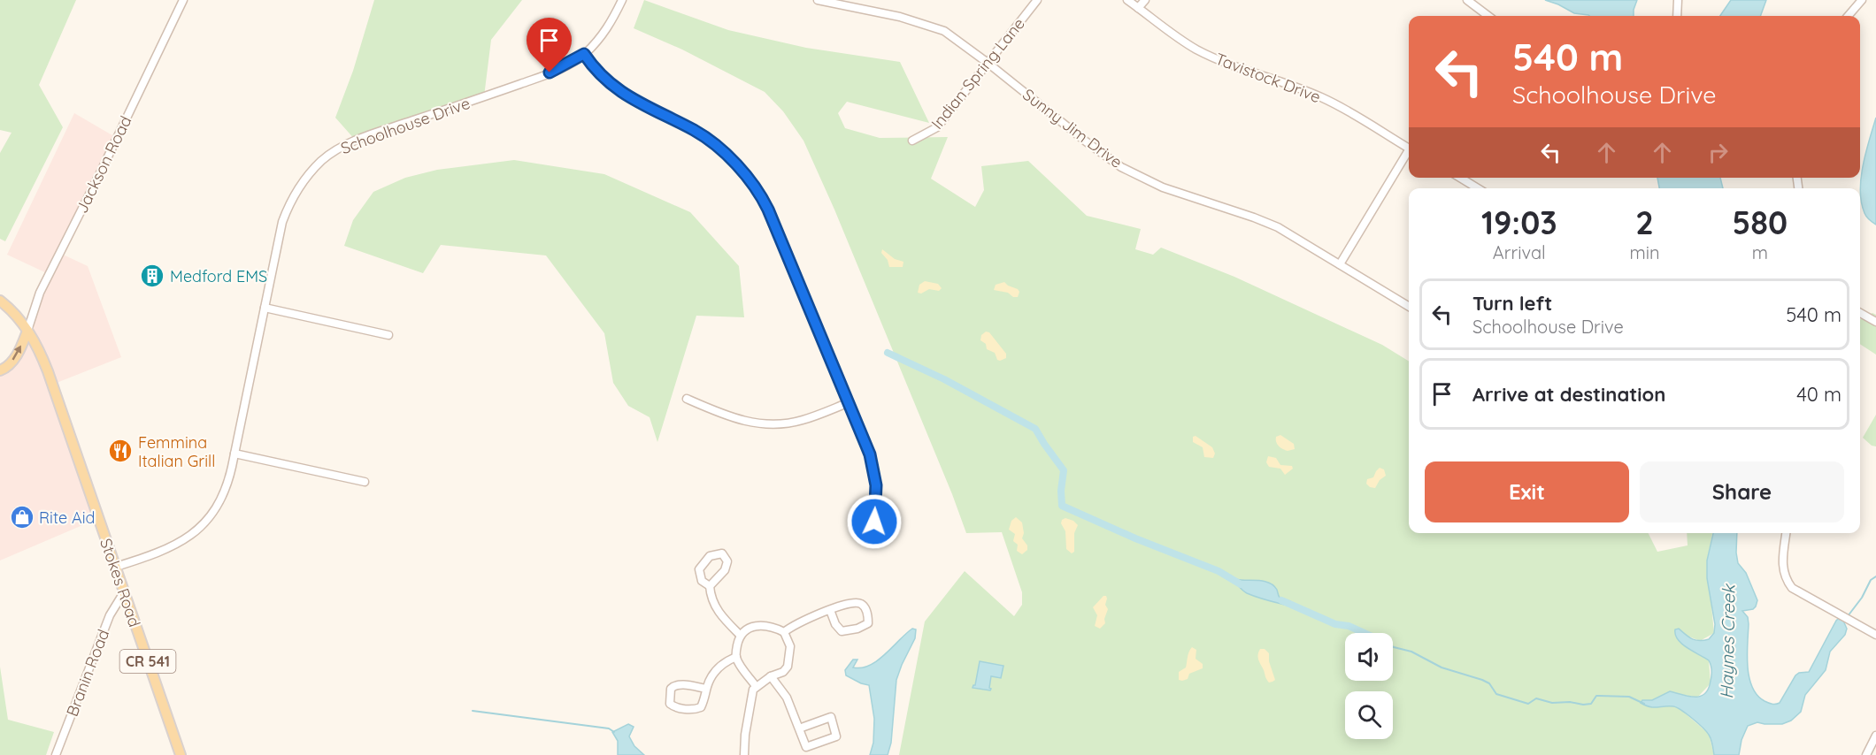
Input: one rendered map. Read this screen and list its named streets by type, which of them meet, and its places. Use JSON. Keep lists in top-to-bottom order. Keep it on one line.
{"streets":{"main road":["Stokes Road","CR 541"],"street":["Indian Spring Lane","Tavistock Drive","Schoolhouse Drive","Sunny Jim Drive","Jackson Road","Branin Road"]},"crossings":[["Indian Spring Lane","Sunny Jim Drive"],["Schoolhouse Drive","Stokes Road"],["Jackson Road","Stokes Road"],["Stokes Road","Branin Road"]],"water":["Haynes Creek"],"places":{"building":["Medford EMS"],"restaurant":["Femmina Italian Grill"],"shop":["Rite Aid"]},"page":{"turn":["540 m","Schoolhouse Drive"],"eta":["19:03","Arrival","2","min","580","m"],"list":[{"name":"Turn left","note":"Schoolhouse Drive","value":"540 m"},{"name":"Arrive at destination","value":"40 m"}],"buttons":["Exit","Share"]}}
